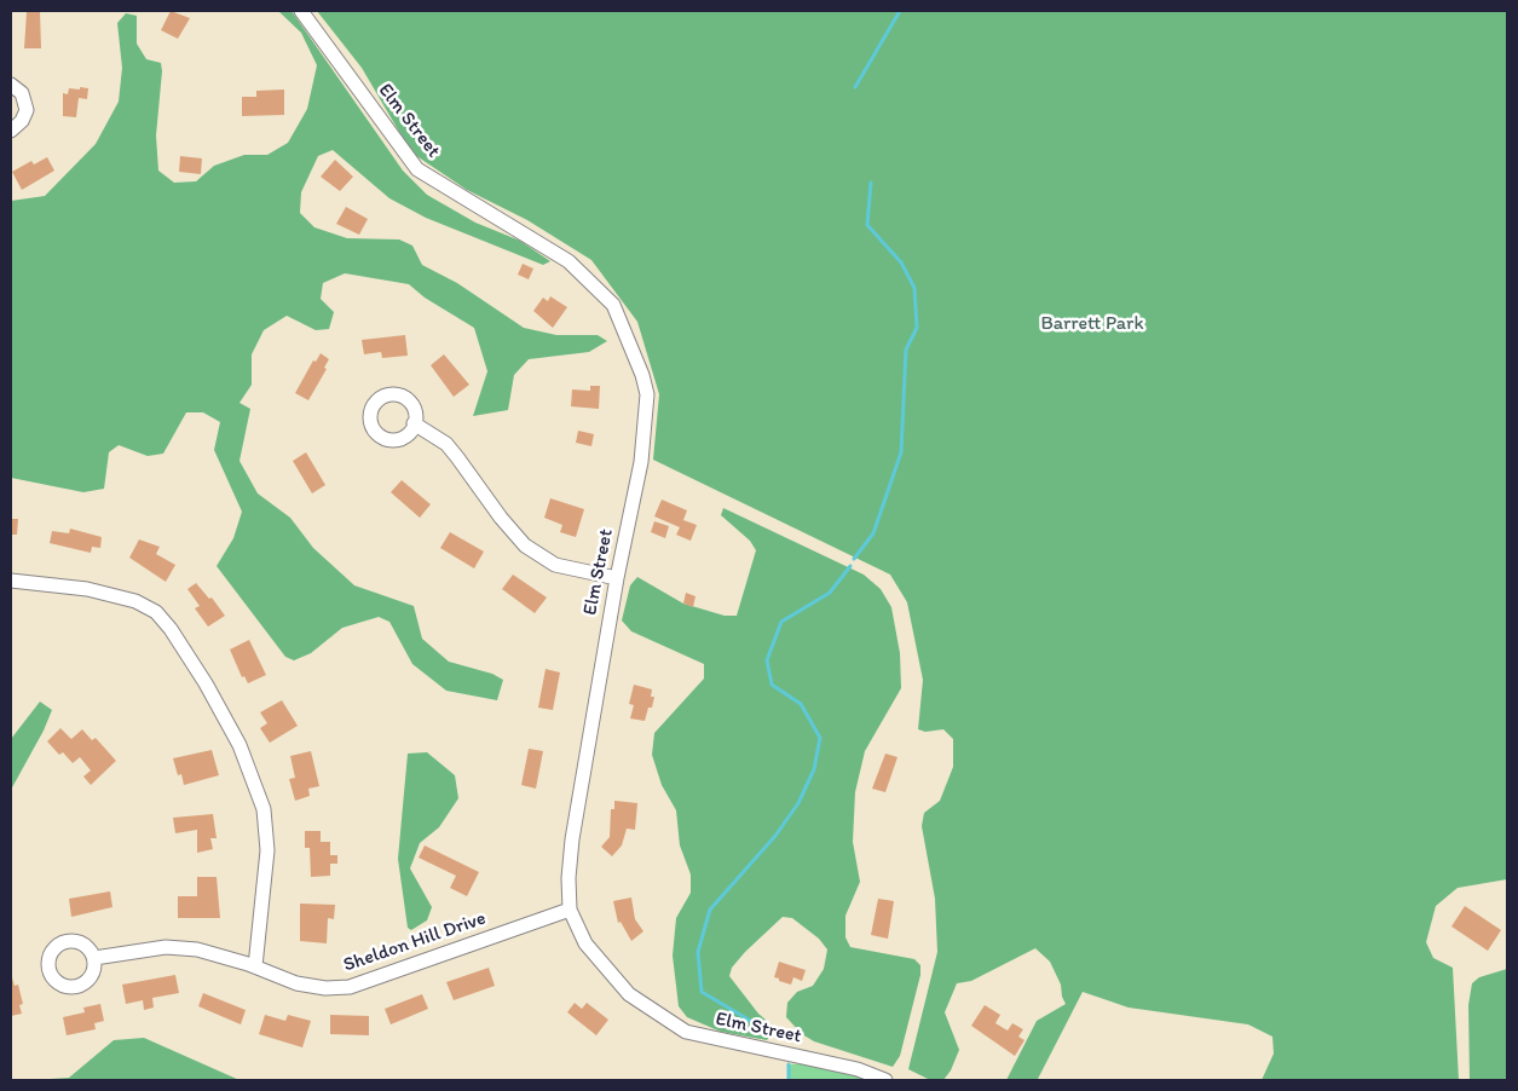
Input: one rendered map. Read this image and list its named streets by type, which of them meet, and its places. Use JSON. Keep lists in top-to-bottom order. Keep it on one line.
{"streets":{"street":["Elm Street","Sheldon Hill Drive"]},"crossings":[["Elm Street","Sheldon Hill Drive"]],"parks":["Barrett Park"]}
